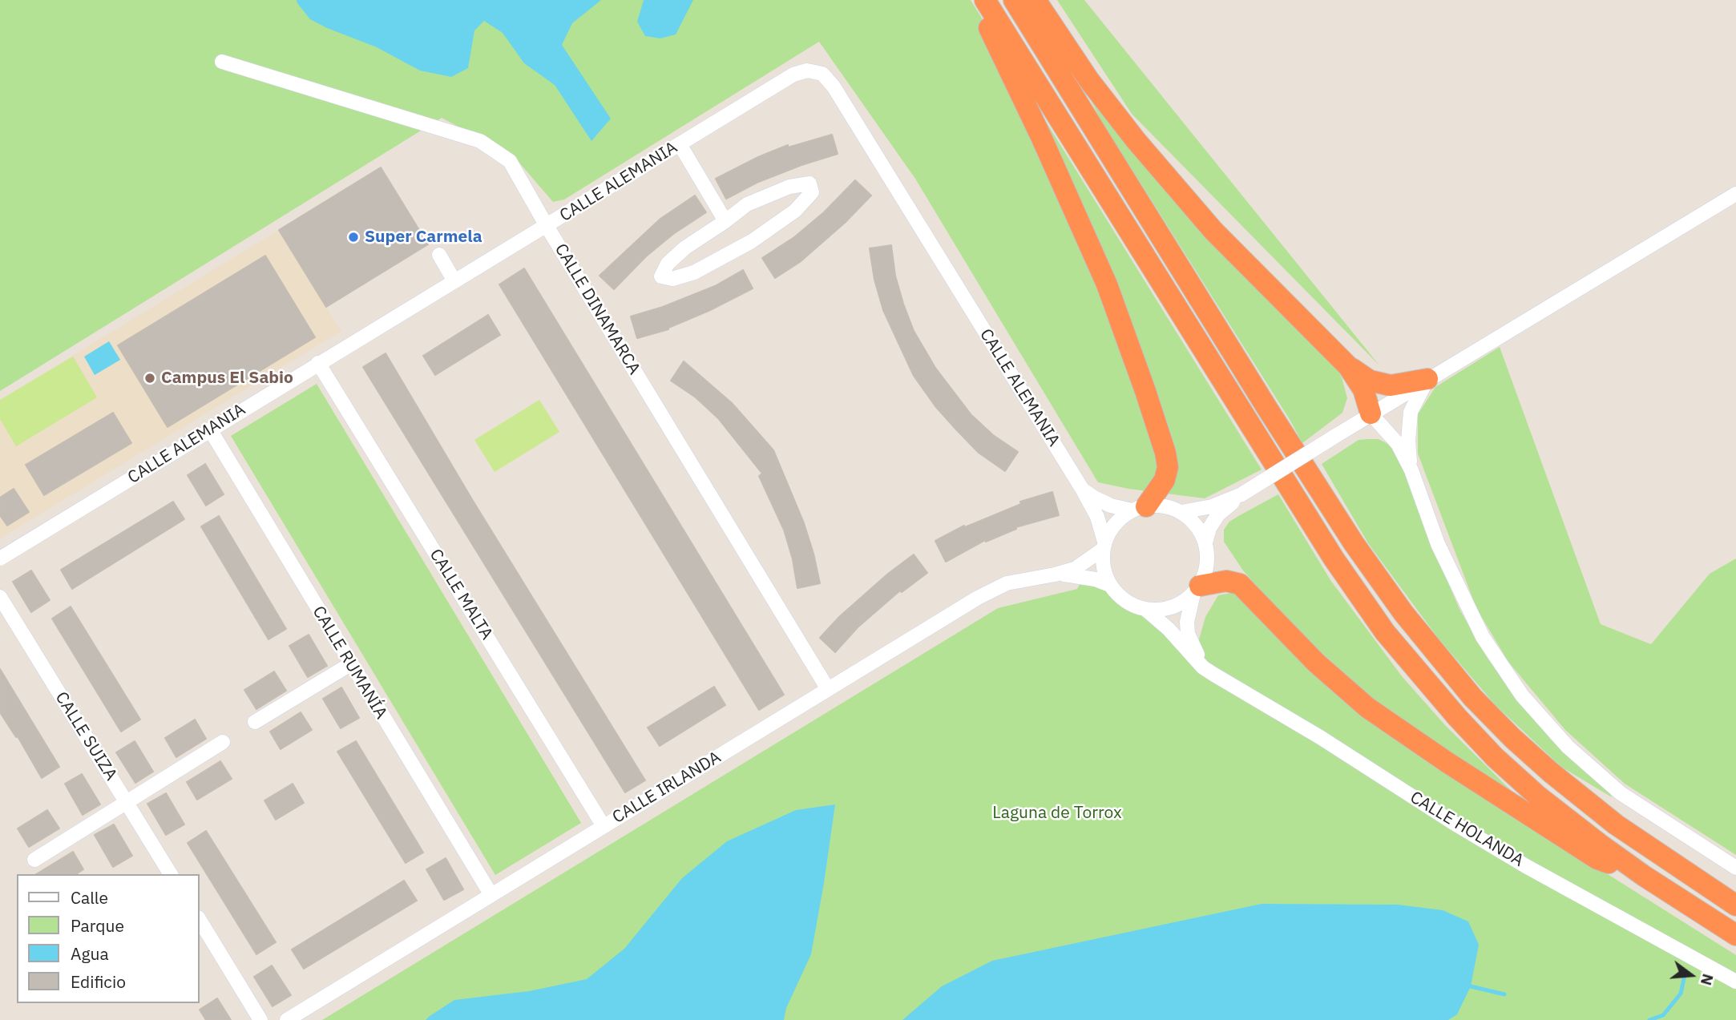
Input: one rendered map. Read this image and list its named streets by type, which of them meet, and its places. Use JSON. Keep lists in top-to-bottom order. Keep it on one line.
{"streets":{"street":["CALLE ALEMANIA","CALLE DINAMARCA","CALLE MALTA","CALLE RUMANÍA","CALLE SUIZA","CALLE IRLANDA","CALLE HOLANDA"]},"crossings":[["CALLE ALEMANIA","CALLE DINAMARCA"],["CALLE ALEMANIA","CALLE MALTA"],["CALLE ALEMANIA","CALLE RUMANÍA"],["CALLE ALEMANIA","CALLE IRLANDA"],["CALLE ALEMANIA","CALLE HOLANDA"],["CALLE DINAMARCA","CALLE IRLANDA"],["CALLE MALTA","CALLE IRLANDA"],["CALLE RUMANÍA","CALLE IRLANDA"],["CALLE IRLANDA","CALLE HOLANDA"]],"parks":["Laguna de Torrox"],"places":["Super Carmela","Campus El Sabio"],"legend":["Calle","Parque","Agua","Edificio"],"north":"right"}
